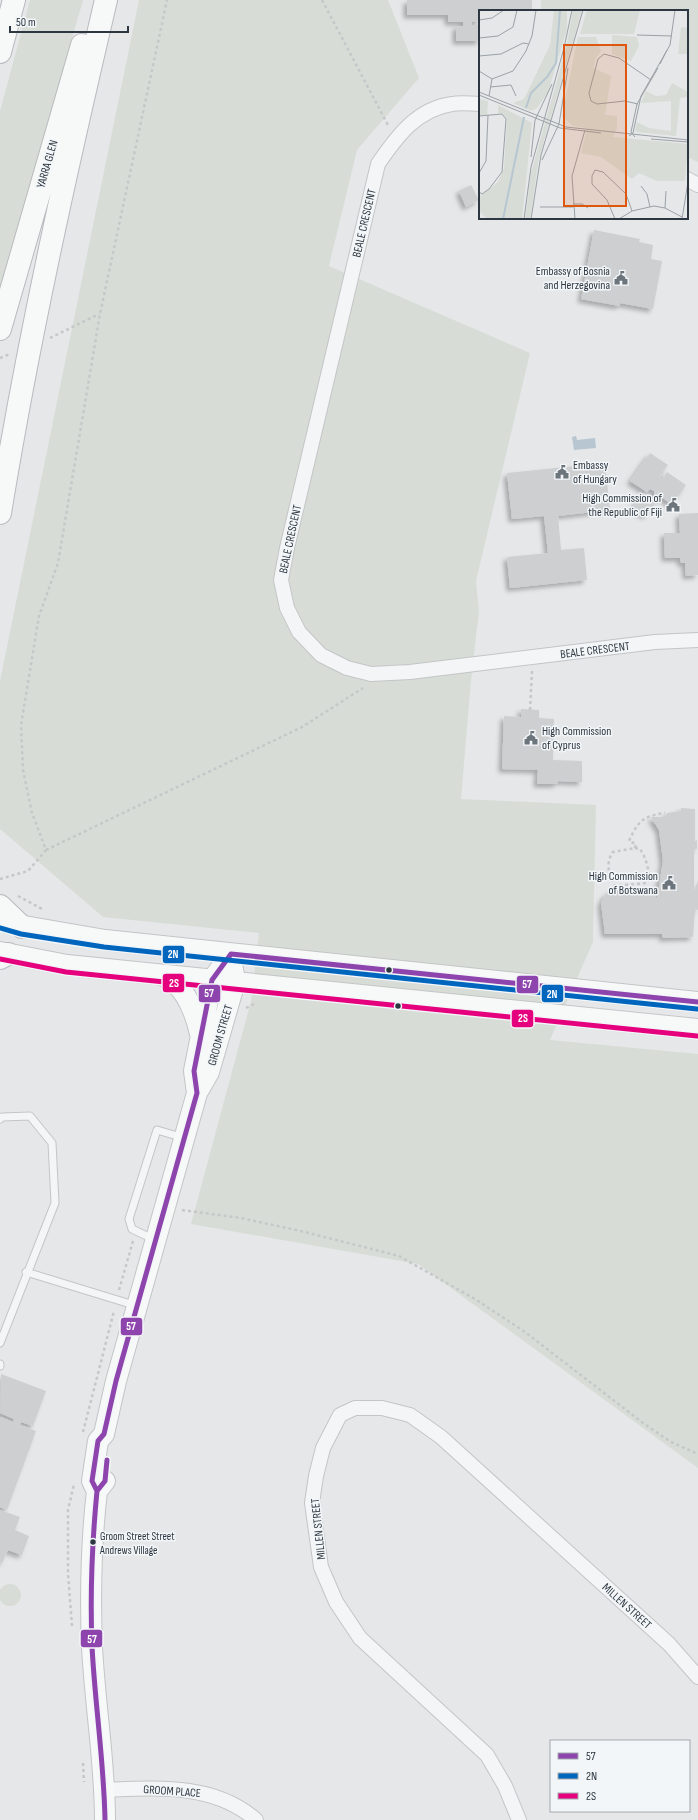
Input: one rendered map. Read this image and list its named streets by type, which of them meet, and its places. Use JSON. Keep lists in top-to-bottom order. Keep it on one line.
{"streets":{"highway":["YARRA GLEN"],"main road":["GROOM STREET"],"street":["BEALE CRESCENT","MILLEN STREET","GROOM PLACE"]},"crossings":[["GROOM STREET","GROOM PLACE"]],"places":{"public building":["Embassy of Bosnia and Herzegovina","Embassy of Hungary","High Commission of the Republic of Fiji","High Commission of Cyprus","High Commission of Botswana"],"other":["Groom Street Street Andrews Village"]},"lines":["transit line 2N","transit line 57","transit line 2S"],"legend":["57","2N","2S"],"scale_bar":"50 m"}
